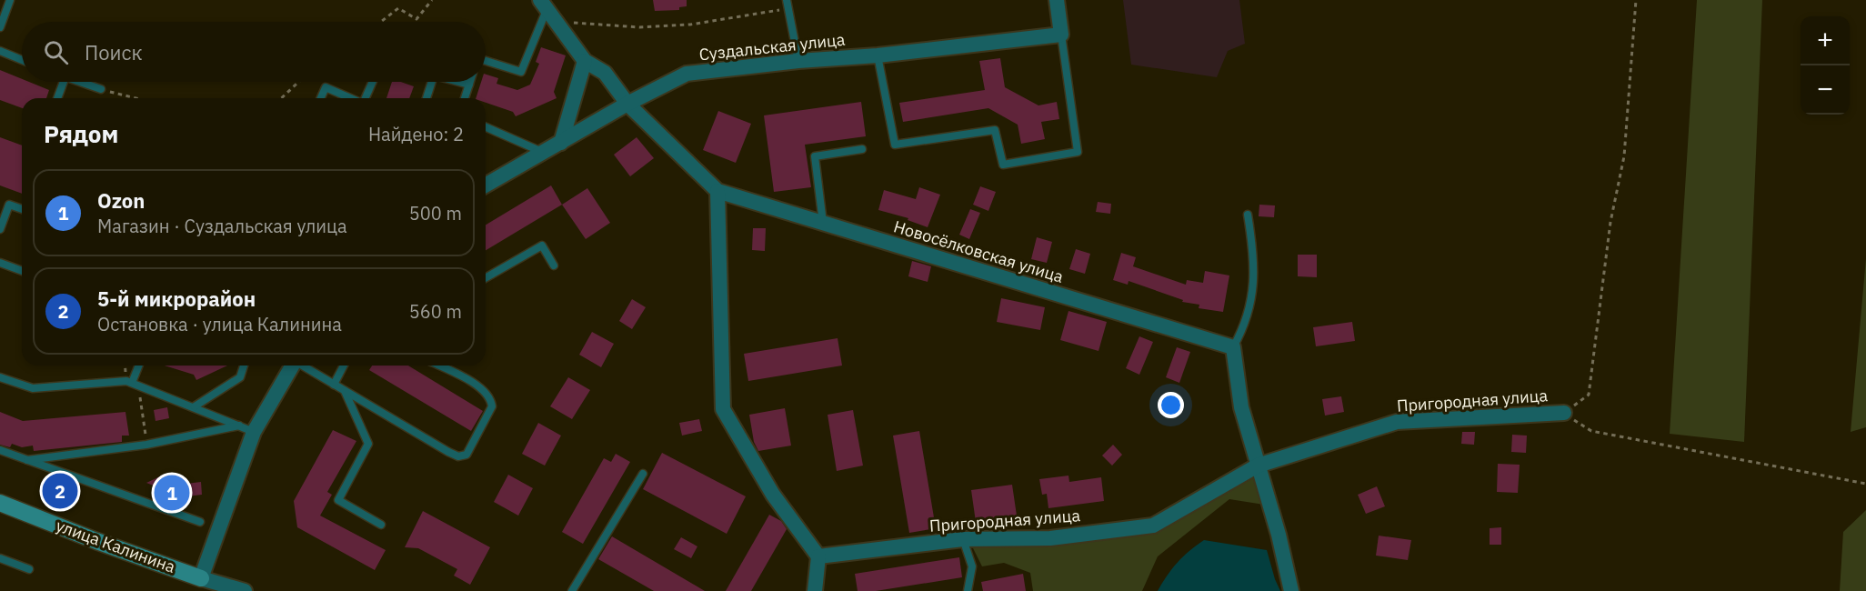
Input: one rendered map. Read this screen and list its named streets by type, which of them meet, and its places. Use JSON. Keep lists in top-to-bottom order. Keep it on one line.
{"streets":{"street":["Суздальская улица","Новосёлковская улица","Пригородная улица","улица Калинина"]},"crossings":[["Суздальская улица","Новосёлковская улица"]],"page":{"map_buttons":["+","−"],"search":"Поиск","heading":["Рядом","Найдено: 2"],"list":[{"mark":"1","name":"Ozon","note":"Магазин · Суздальская улица","value":"500 m"},{"mark":"2","name":"5-й микрорайон","note":"Остановка · улица Калинина","value":"560 m"}],"pins":["2","1"]}}
